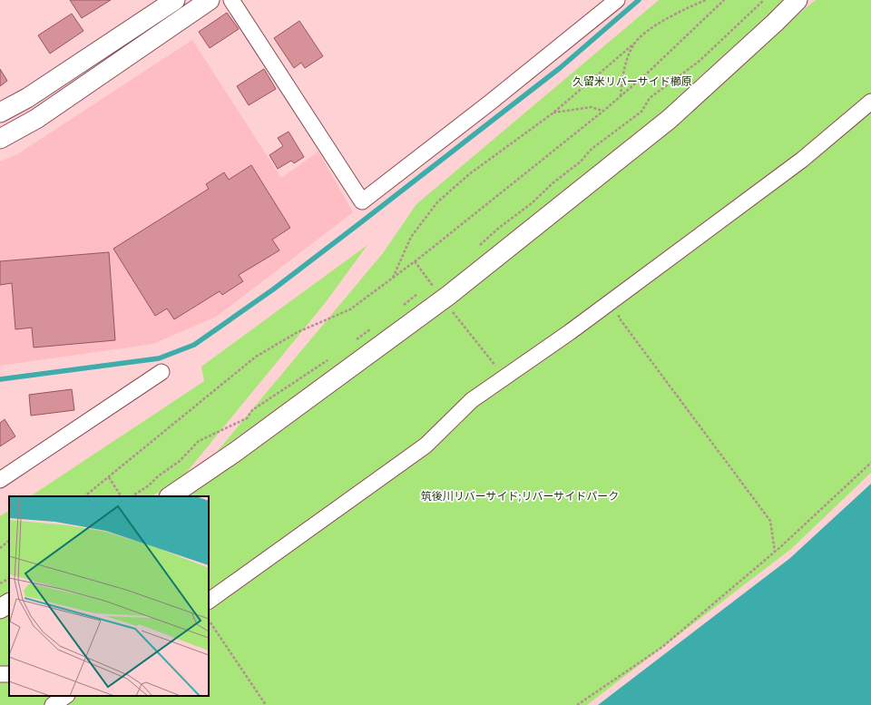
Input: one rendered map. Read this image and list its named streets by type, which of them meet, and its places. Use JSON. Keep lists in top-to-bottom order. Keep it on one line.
{"parks":["久留米リバーサイド櫛原","筑後川リバーサイド;リバーサイドパーク"]}
